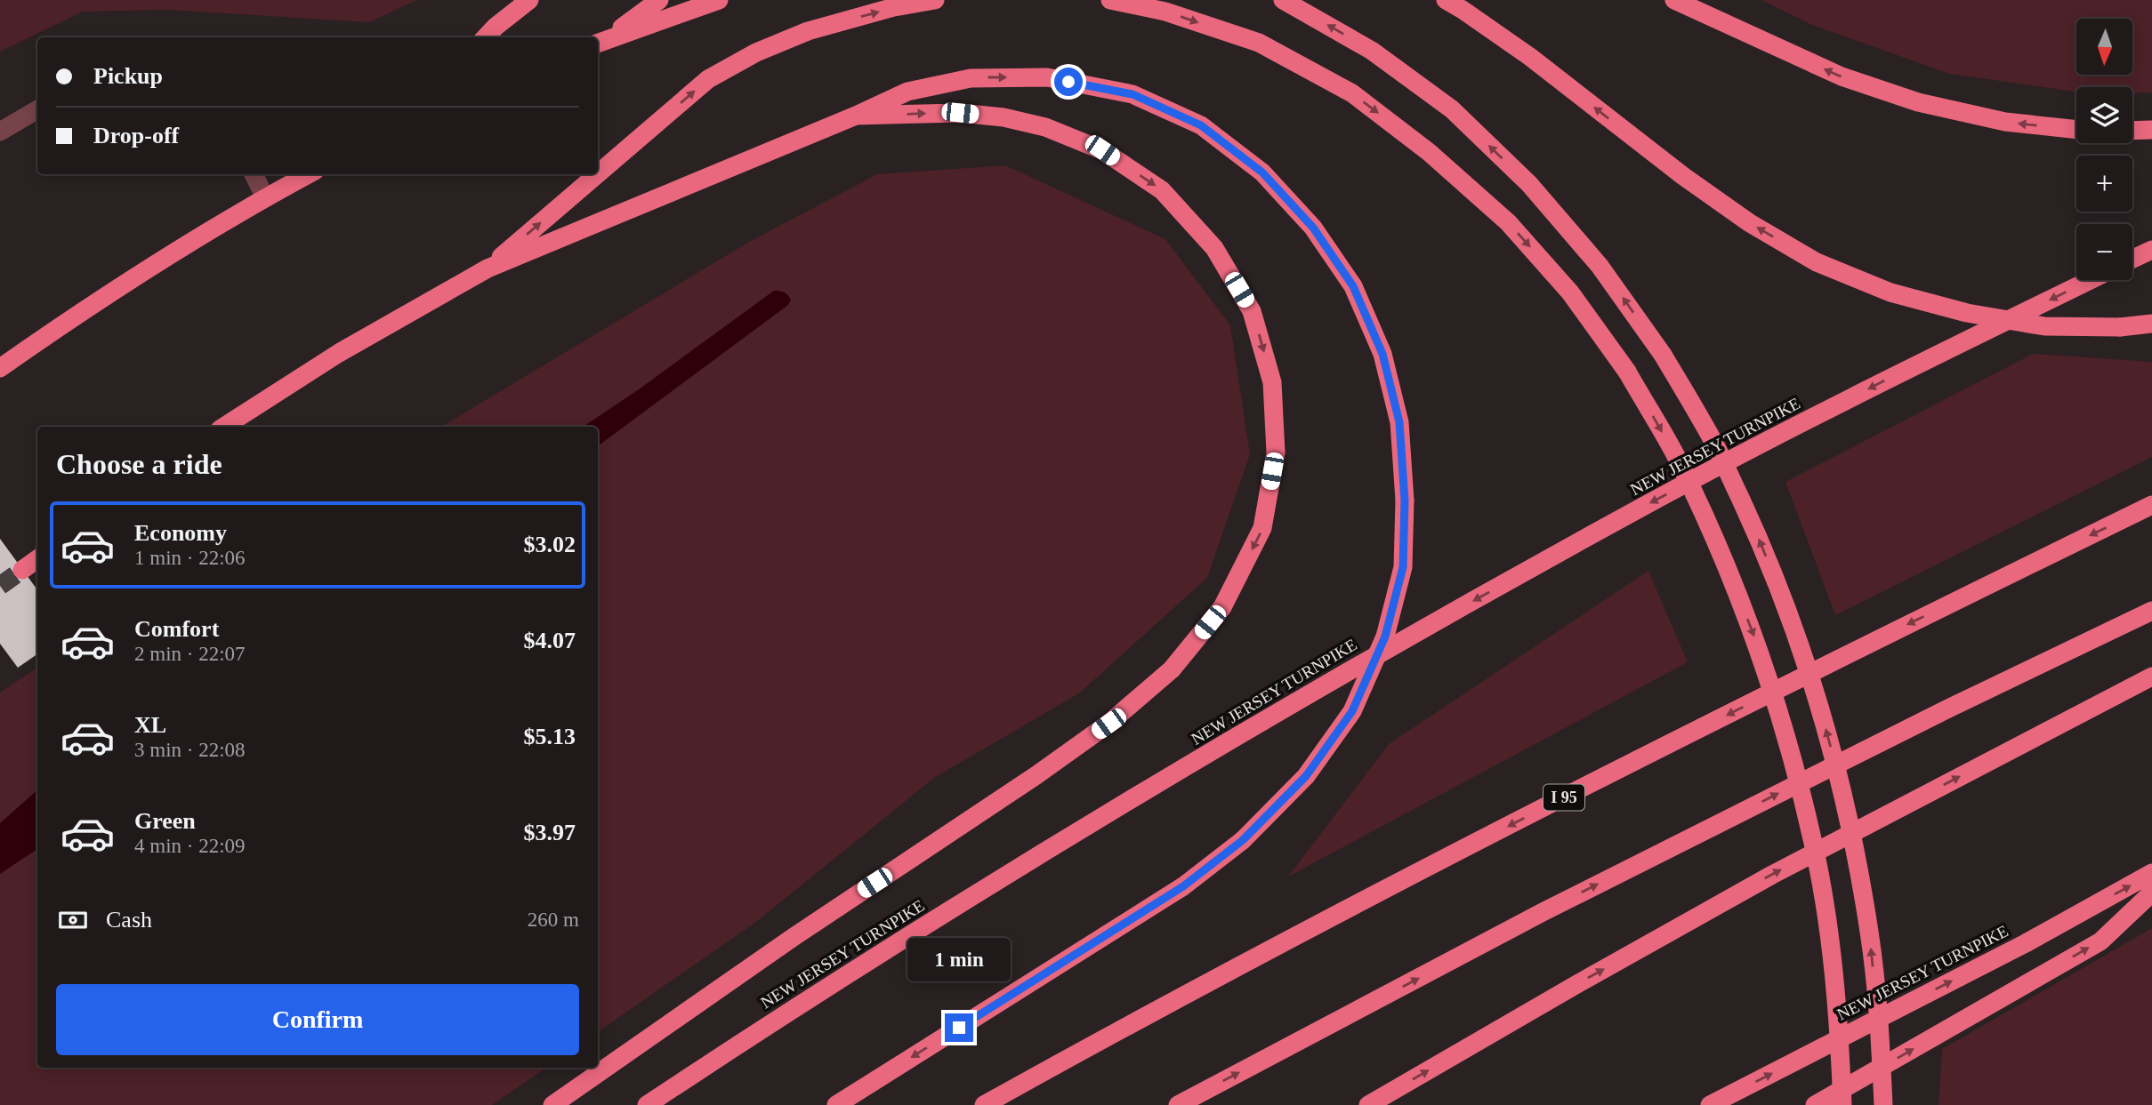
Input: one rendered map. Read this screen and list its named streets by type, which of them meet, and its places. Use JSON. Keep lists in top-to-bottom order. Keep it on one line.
{"streets":{"highway":["NEW JERSEY TURNPIKE","I 95"]},"north":"bottom","page":{"map_buttons":["+","−"],"banner":["Pickup","Drop-off"],"heading":"Choose a ride","list":[{"name":"Economy","note":"1 min · 22:06","value":"$3.02"},{"name":"Comfort","note":"2 min · 22:07","value":"$4.07"},{"name":"XL","note":"3 min · 22:08","value":"$5.13"},{"name":"Green","note":"4 min · 22:09","value":"$3.97"}],"pay":["Cash","260 m"],"bubble":"1 min","buttons":"Confirm"}}
